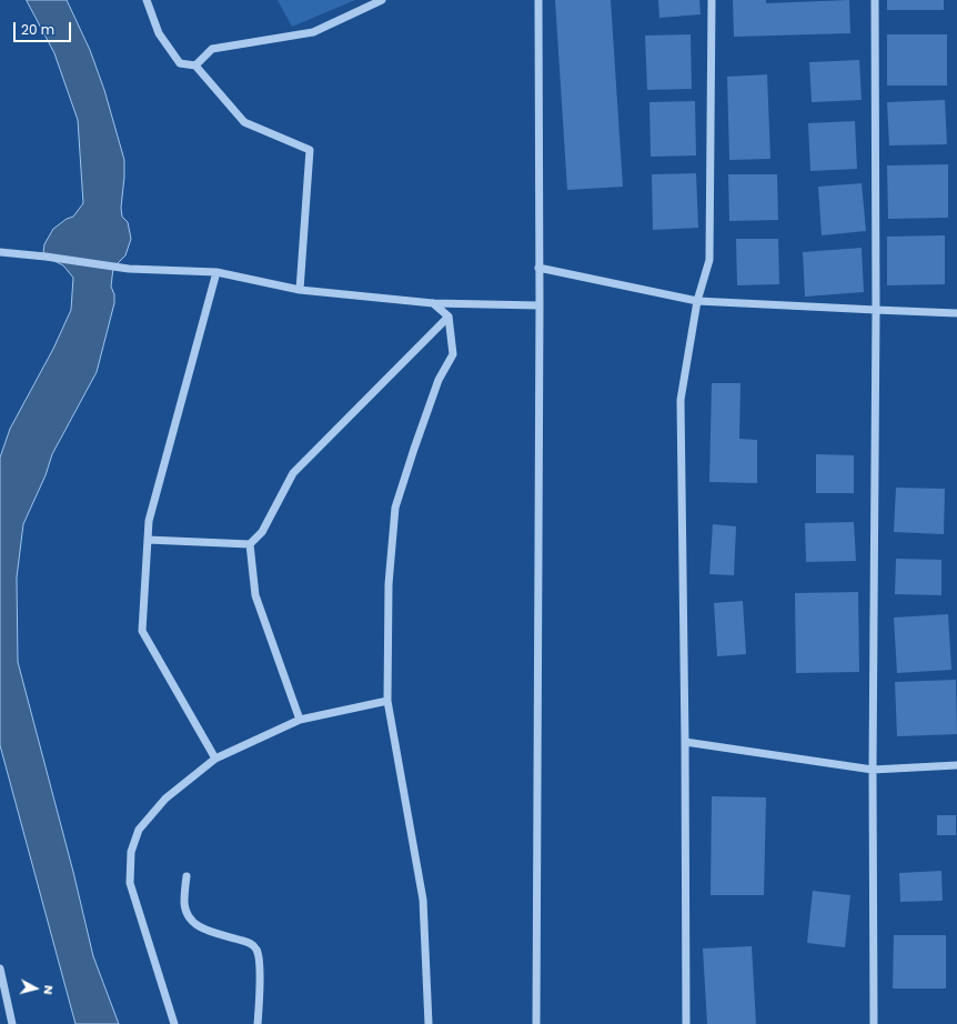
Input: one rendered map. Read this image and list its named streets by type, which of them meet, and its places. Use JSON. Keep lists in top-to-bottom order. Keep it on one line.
{"scale_bar":"20 m","north":"right"}
